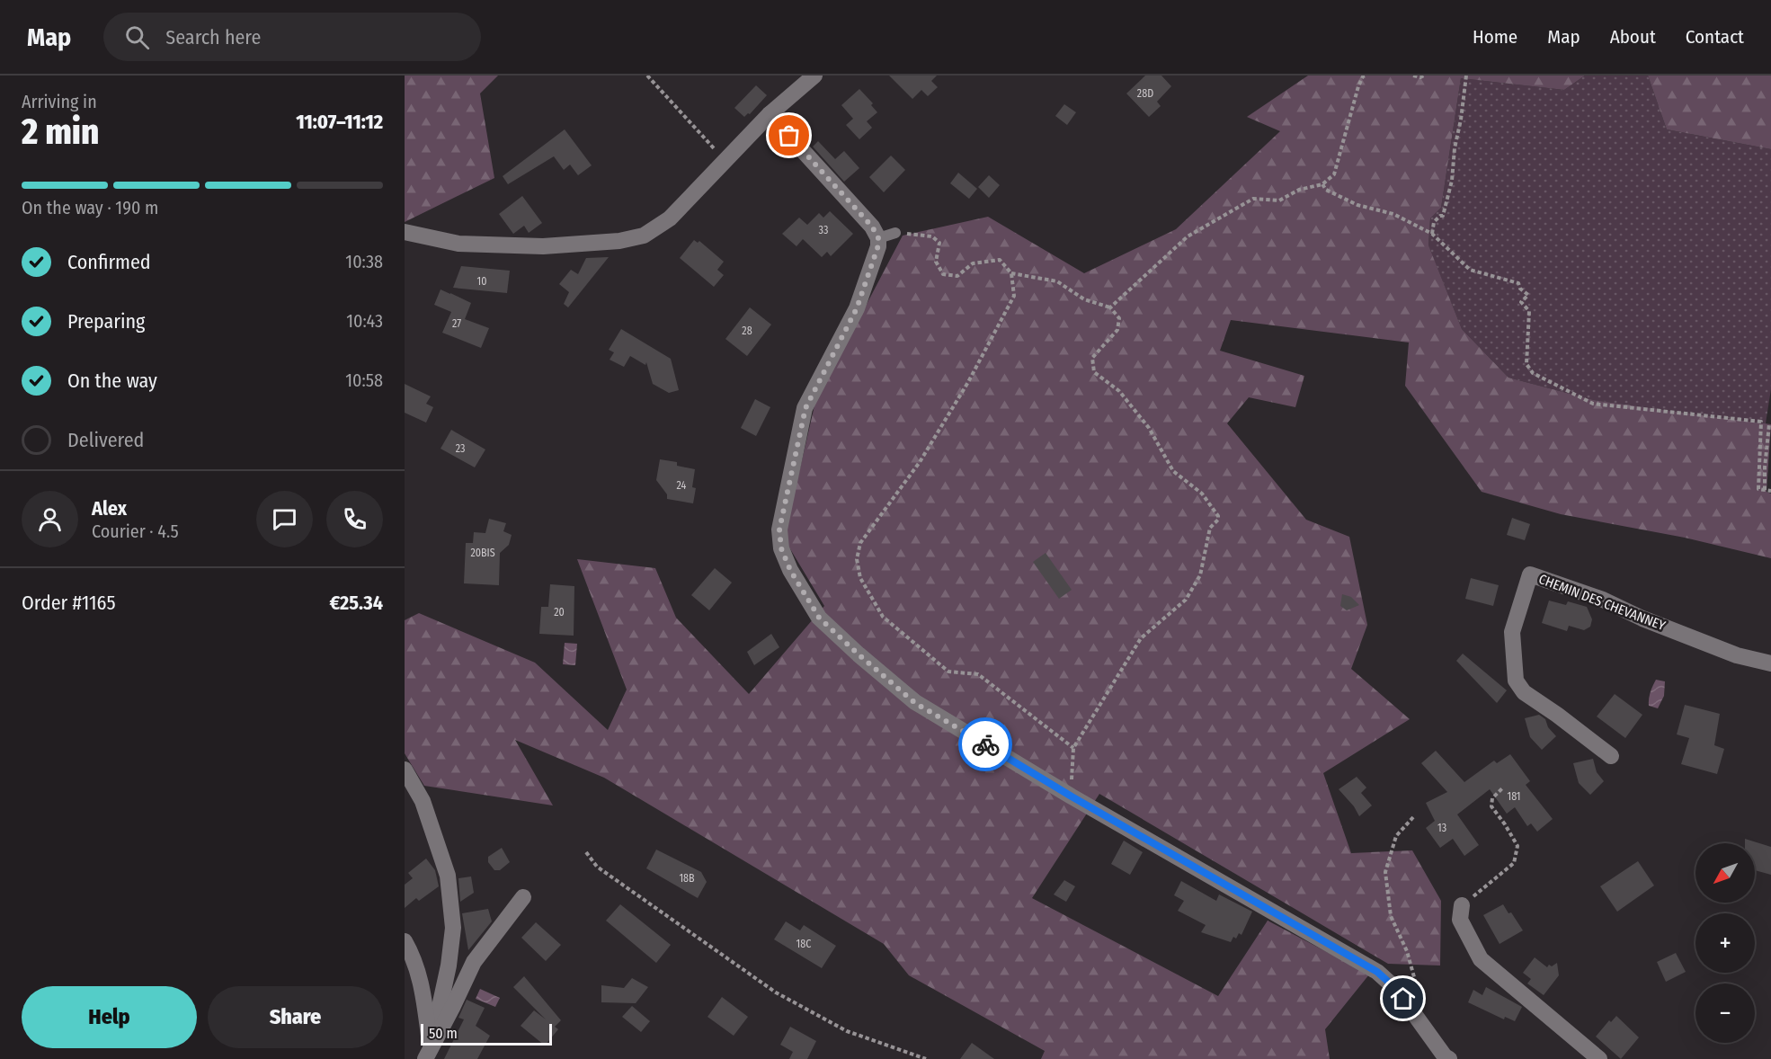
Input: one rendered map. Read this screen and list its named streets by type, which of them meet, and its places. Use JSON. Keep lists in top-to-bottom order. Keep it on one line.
{"streets":{"street":["CHEMIN DES CHEVANNEY"]},"house_numbers":["28D","33","10","27","28","23","24","20BIS","20","181","13","18B","18C"],"scale_bar":"50 m","north":"bottom left","page":{"header":"Map","search":"Search here","nav":["Home","Map","About","Contact"],"heading":["2 min","Arriving in","11:07–11:12"],"panel":["Alex","Courier · 4.5","Order #1165","€25.34"],"bar":"On the way · 190 m","list":[["Confirmed","10:38"],["Preparing","10:43"],["On the way","10:58"],"Delivered"],"map_buttons":["+","−"],"buttons":["Help","Share"],"scale":"50 m"}}
